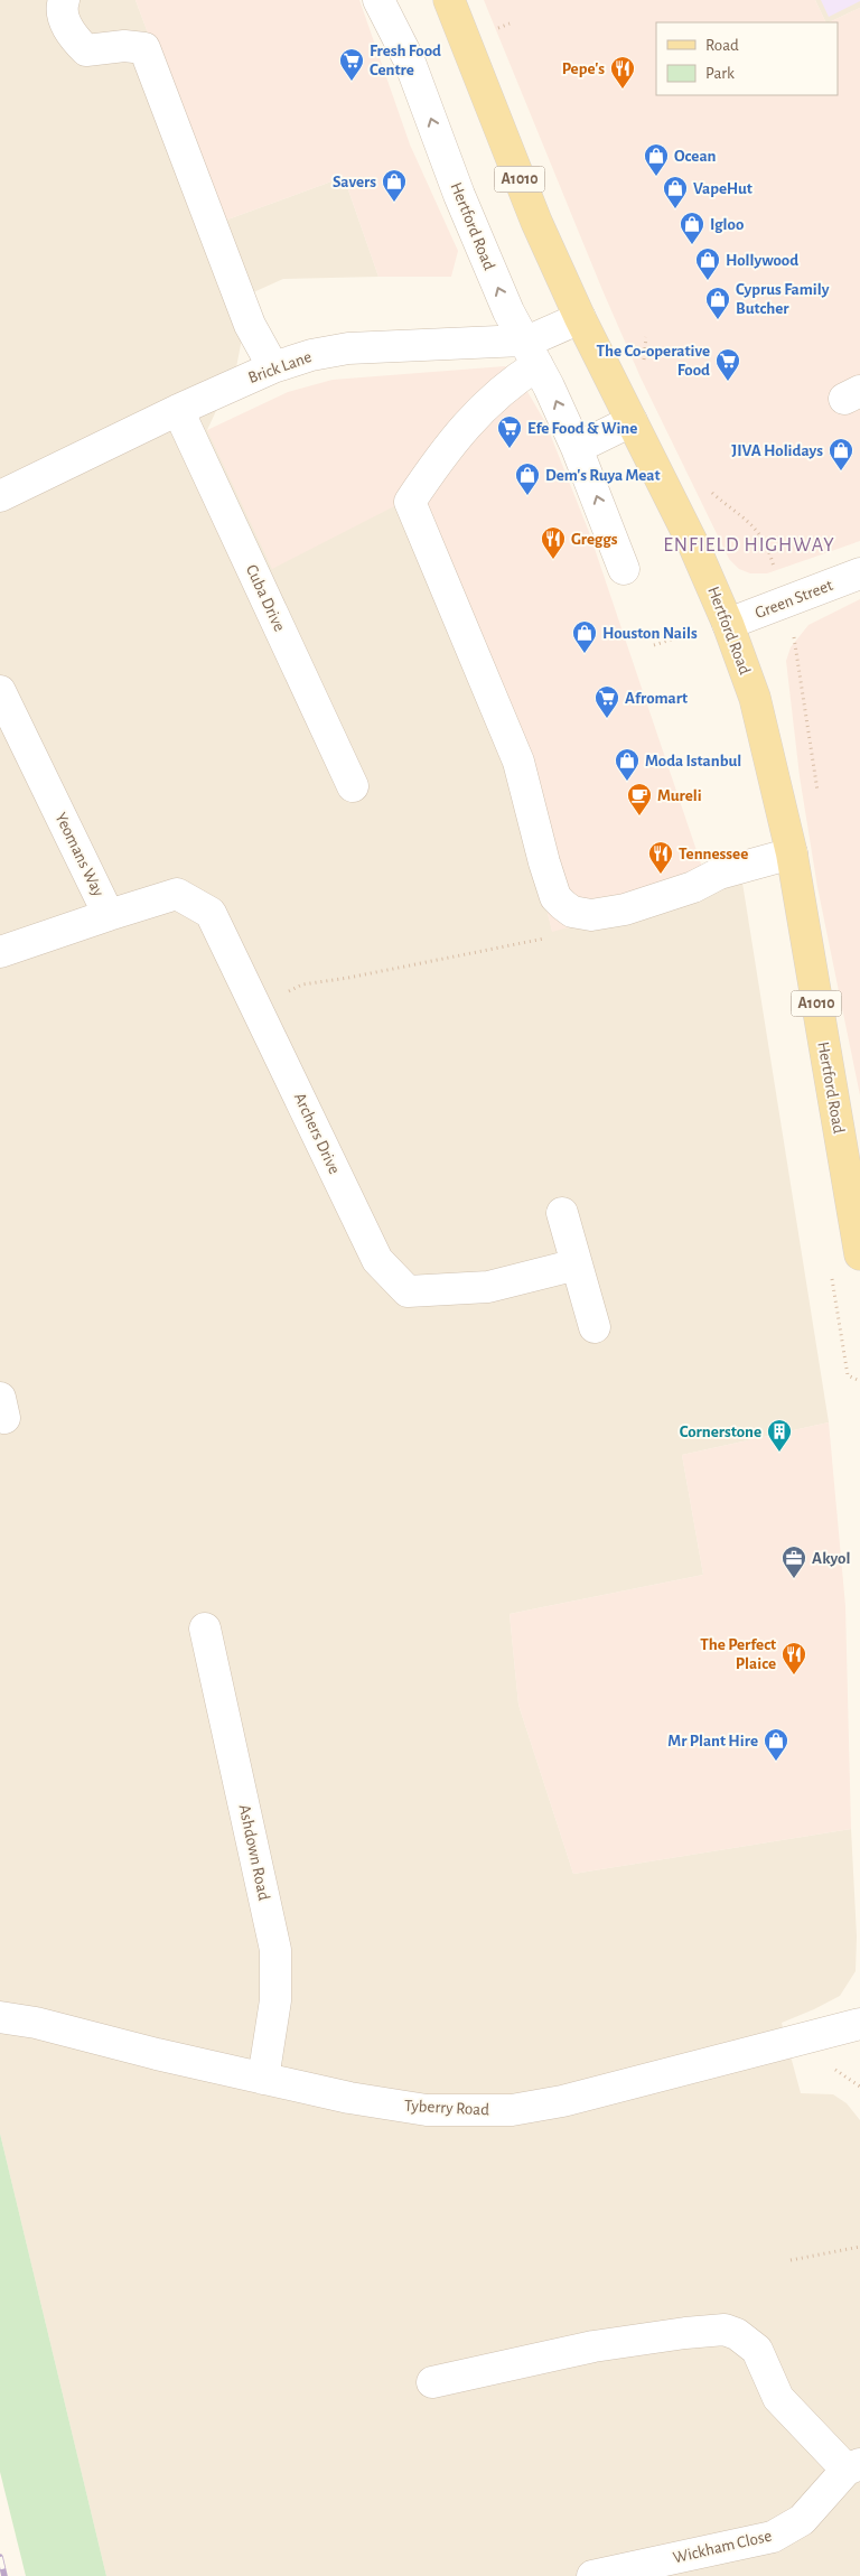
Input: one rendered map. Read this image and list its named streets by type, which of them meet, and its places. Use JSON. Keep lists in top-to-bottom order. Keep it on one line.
{"streets":{"main road":["A1010","Hertford Road"],"street":["Brick Lane","Cuba Drive","Green Street","Yeomans Way","Archers Drive","Ashdown Road","Tyberry Road","Wickham Close"]},"crossings":[["Hertford Road","Brick Lane"],["Hertford Road","Green Street"],["Brick Lane","Cuba Drive"],["Yeomans Way","Archers Drive"],["Ashdown Road","Tyberry Road"]],"districts":["ENFIELD HIGHWAY"],"places":{"supermarket":["Fresh Food Centre","The Co-operative Food","Efe Food & Wine","Afromart"],"restaurant":["Pepe's","Greggs","Tennessee","The Perfect Plaice"],"shop":["Ocean","Savers","VapeHut","Igloo","Hollywood","Cyprus Family Butcher","JIVA Holidays","Dem's Ruya Meat","Houston Nails","Moda Istanbul","Mr Plant Hire"],"cafe":["Mureli"],"building":["Cornerstone"],"office":["Akyol"]},"legend":["Road","Park"]}
